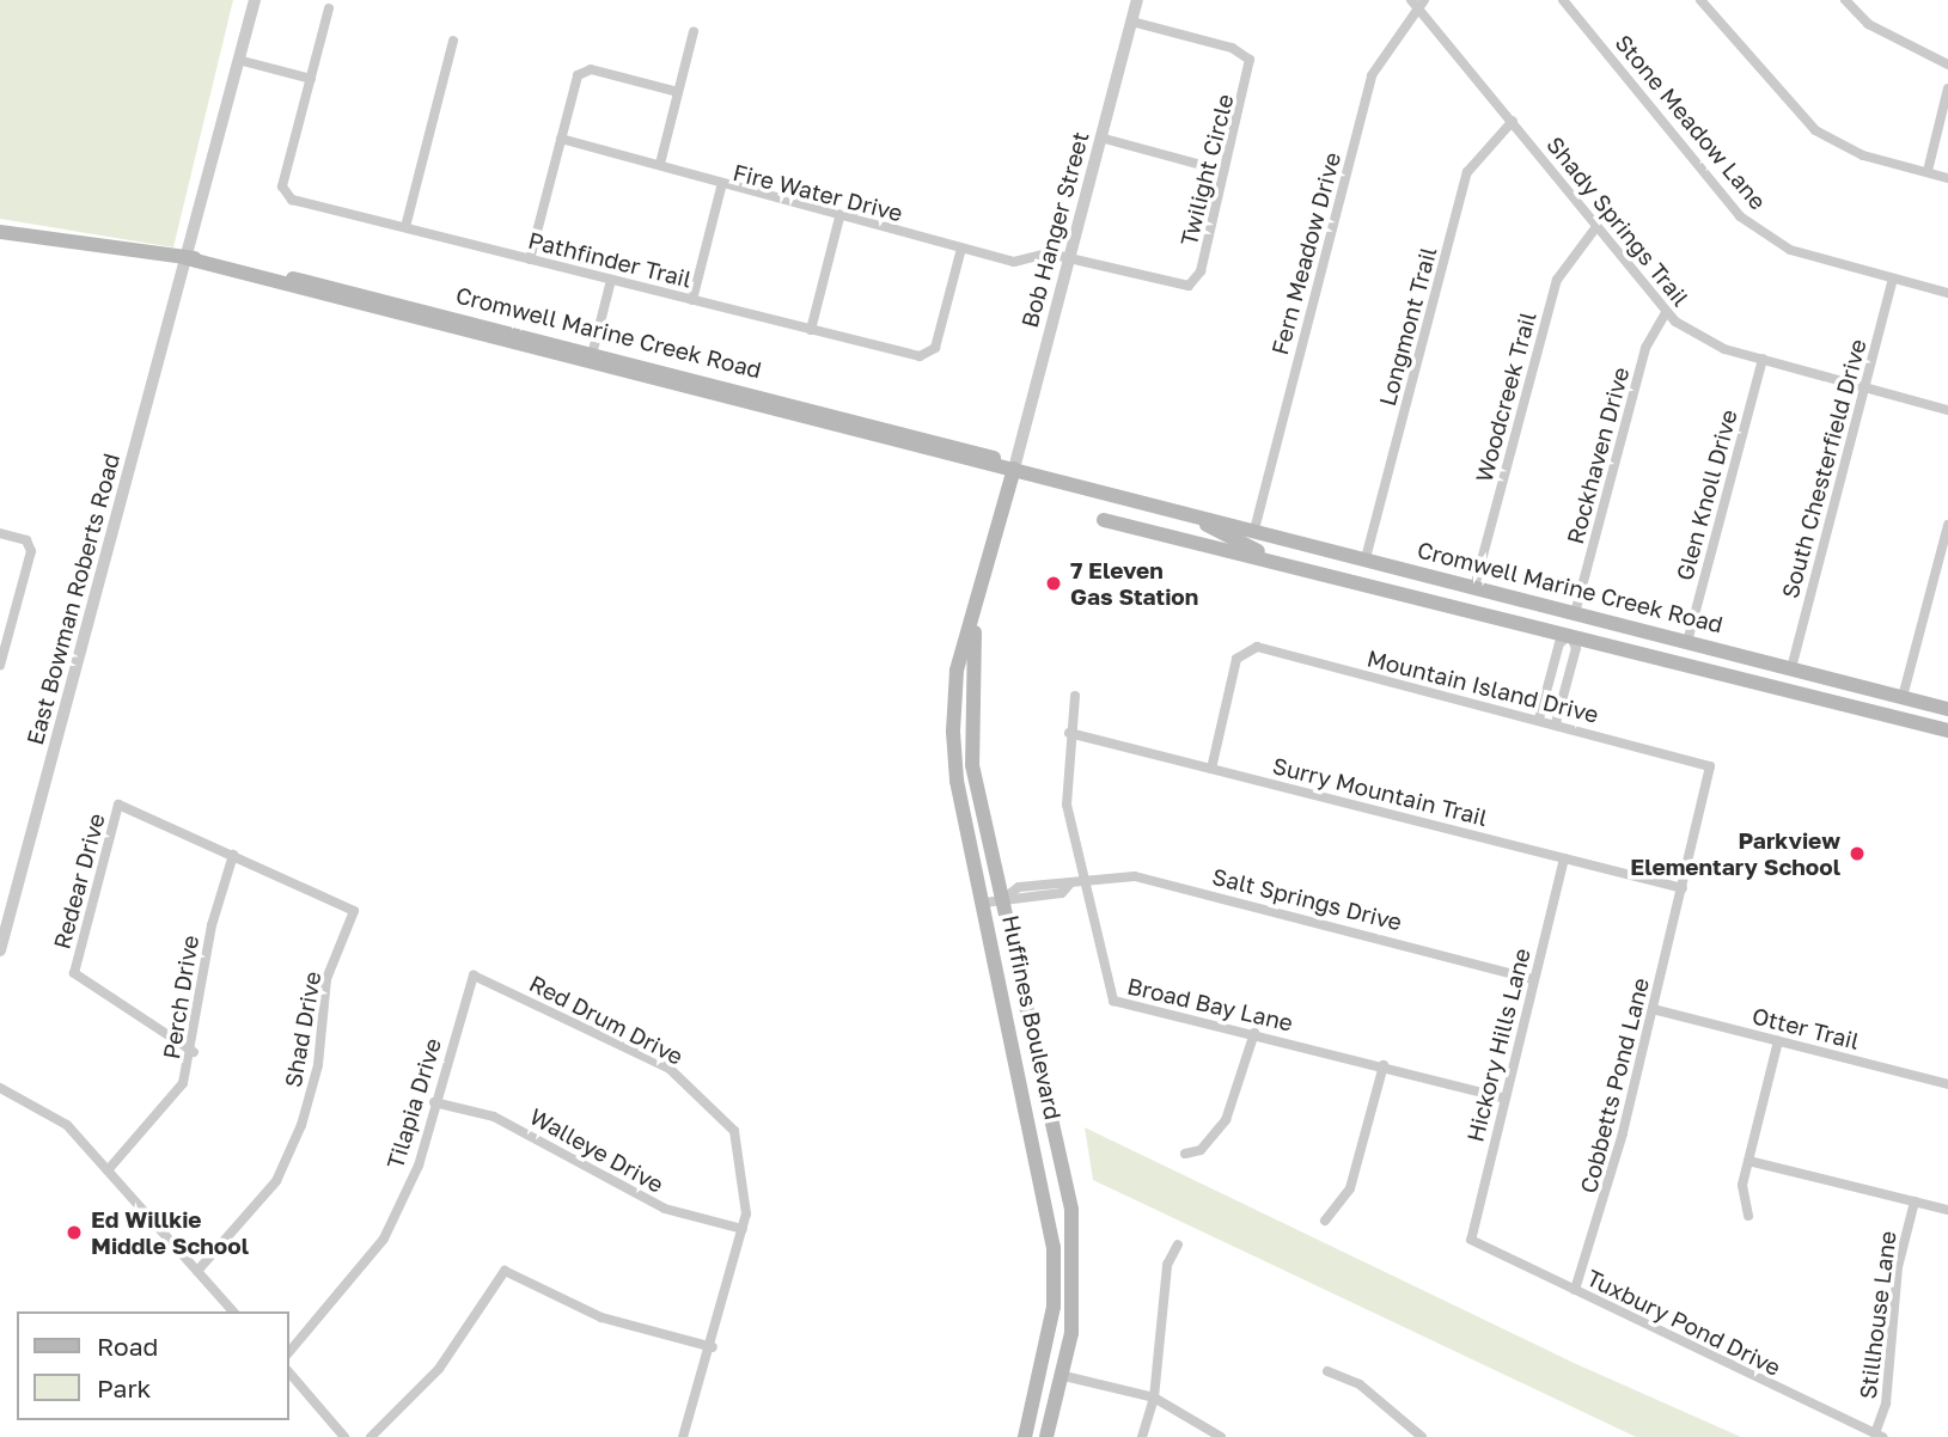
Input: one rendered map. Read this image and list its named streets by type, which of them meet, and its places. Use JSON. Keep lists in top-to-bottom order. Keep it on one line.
{"streets":{"main road":["Cromwell Marine Creek Road","Huffines Boulevard"],"street":["Stone Meadow Lane","Twilight Circle","Fire Water Drive","Shady Springs Trail","Bob Hanger Street","Fern Meadow Drive","Pathfinder Trail","Longmont Trail","Woodcreek Trail","Rockhaven Drive","South Chesterfield Drive","Glen Knoll Drive","East Bowman Roberts Road","Mountain Island Drive","Surry Mountain Trail","Redear Drive","Salt Springs Drive","Perch Drive","Broad Bay Lane","Red Drum Drive","Otter Trail","Shad Drive","Hickory Hills Lane","Cobbetts Pond Lane","Tilapia Drive","Walleye Drive","Stillhouse Lane","Tuxbury Pond Drive"]},"crossings":[["Stone Meadow Lane","South Chesterfield Drive"],["Twilight Circle","Fire Water Drive"],["Twilight Circle","Bob Hanger Street"],["Fire Water Drive","Bob Hanger Street"],["Fire Water Drive","Pathfinder Trail"],["Shady Springs Trail","Fern Meadow Drive"],["Shady Springs Trail","Longmont Trail"],["Shady Springs Trail","Woodcreek Trail"],["Shady Springs Trail","Rockhaven Drive"],["Shady Springs Trail","South Chesterfield Drive"],["Shady Springs Trail","Glen Knoll Drive"],["Bob Hanger Street","Cromwell Marine Creek Road"],["Bob Hanger Street","Huffines Boulevard"],["Fern Meadow Drive","Cromwell Marine Creek Road"],["Longmont Trail","Cromwell Marine Creek Road"],["Cromwell Marine Creek Road","Woodcreek Trail"],["Cromwell Marine Creek Road","Rockhaven Drive"],["Cromwell Marine Creek Road","South Chesterfield Drive"],["Cromwell Marine Creek Road","Glen Knoll Drive"],["Cromwell Marine Creek Road","East Bowman Roberts Road"],["Cromwell Marine Creek Road","Huffines Boulevard"],["Mountain Island Drive","Surry Mountain Trail"],["Mountain Island Drive","Cobbetts Pond Lane"],["Surry Mountain Trail","Broad Bay Lane"],["Surry Mountain Trail","Hickory Hills Lane"],["Surry Mountain Trail","Cobbetts Pond Lane"],["Redear Drive","Perch Drive"],["Redear Drive","Shad Drive"],["Salt Springs Drive","Broad Bay Lane"],["Salt Springs Drive","Huffines Boulevard"],["Salt Springs Drive","Hickory Hills Lane"],["Perch Drive","Shad Drive"],["Broad Bay Lane","Hickory Hills Lane"],["Red Drum Drive","Tilapia Drive"],["Red Drum Drive","Walleye Drive"],["Otter Trail","Cobbetts Pond Lane"],["Hickory Hills Lane","Tuxbury Pond Drive"],["Cobbetts Pond Lane","Tuxbury Pond Drive"],["Tilapia Drive","Walleye Drive"],["Stillhouse Lane","Tuxbury Pond Drive"]],"places":["7 Eleven Gas Station","Parkview Elementary School","Ed Willkie Middle School"],"legend":["Road","Park"]}
